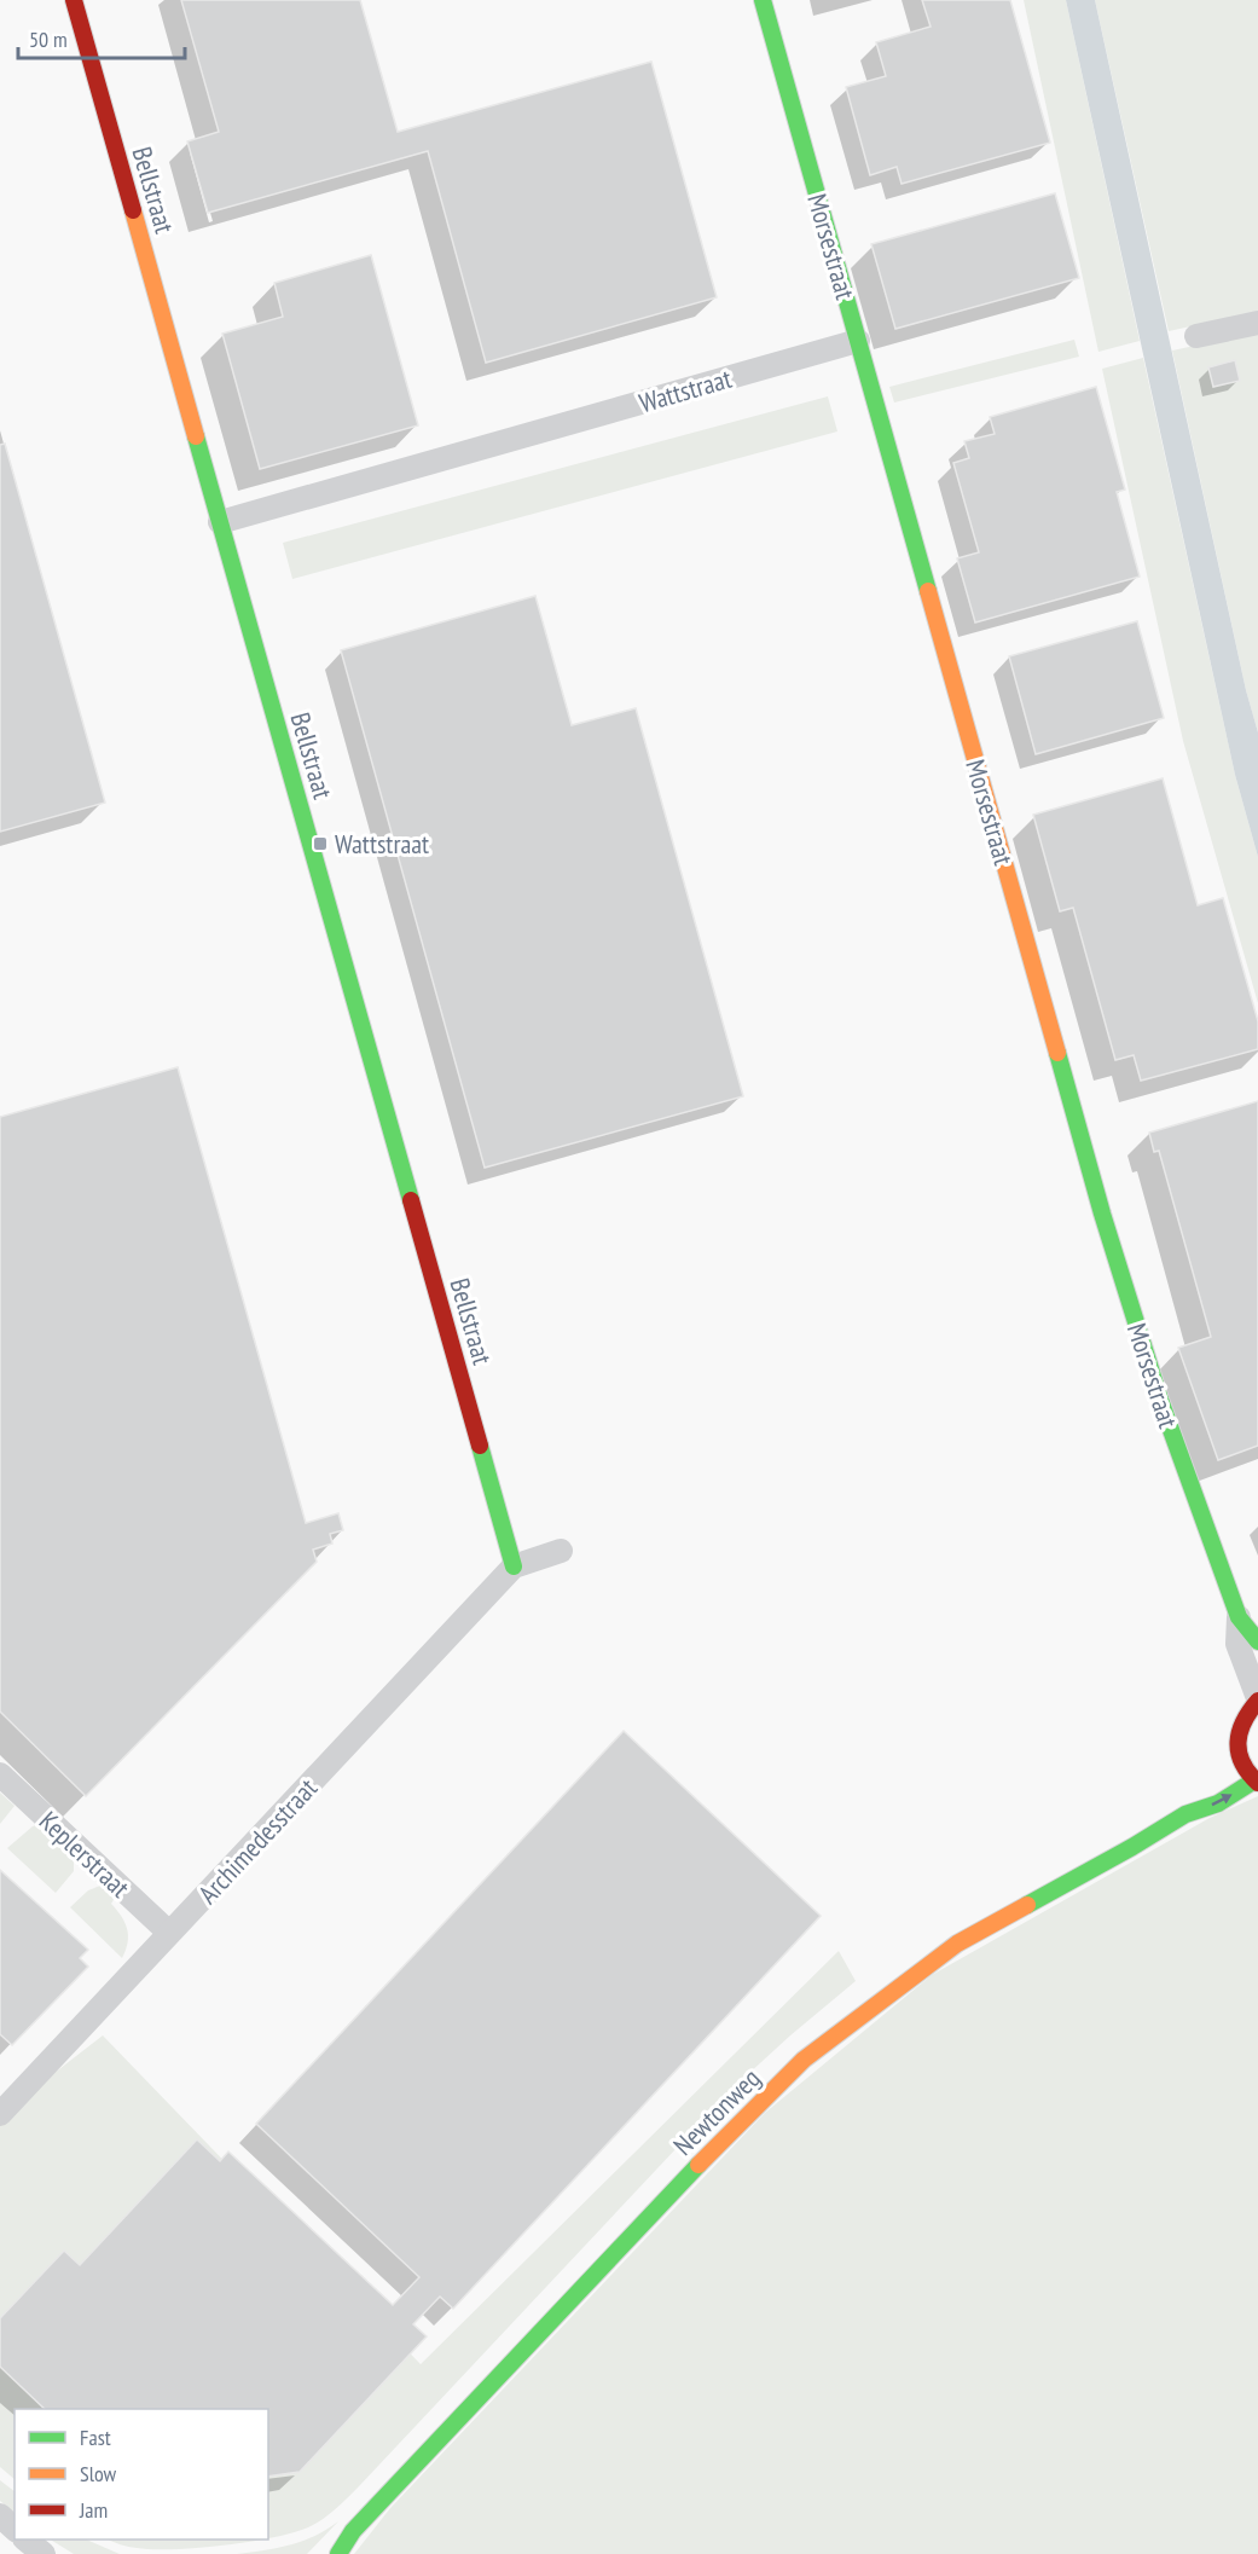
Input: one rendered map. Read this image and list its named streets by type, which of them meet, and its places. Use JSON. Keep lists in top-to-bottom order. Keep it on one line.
{"streets":{"street":["Bellstraat","Morsestraat","Wattstraat","Archimedesstraat","Keplerstraat","Newtonweg"]},"crossings":[["Bellstraat","Wattstraat"],["Bellstraat","Archimedesstraat"],["Morsestraat","Wattstraat"],["Archimedesstraat","Keplerstraat"]],"places":{"transit":["Wattstraat"]},"legend":["Fast","Slow","Jam"],"scale_bar":"50 m"}
